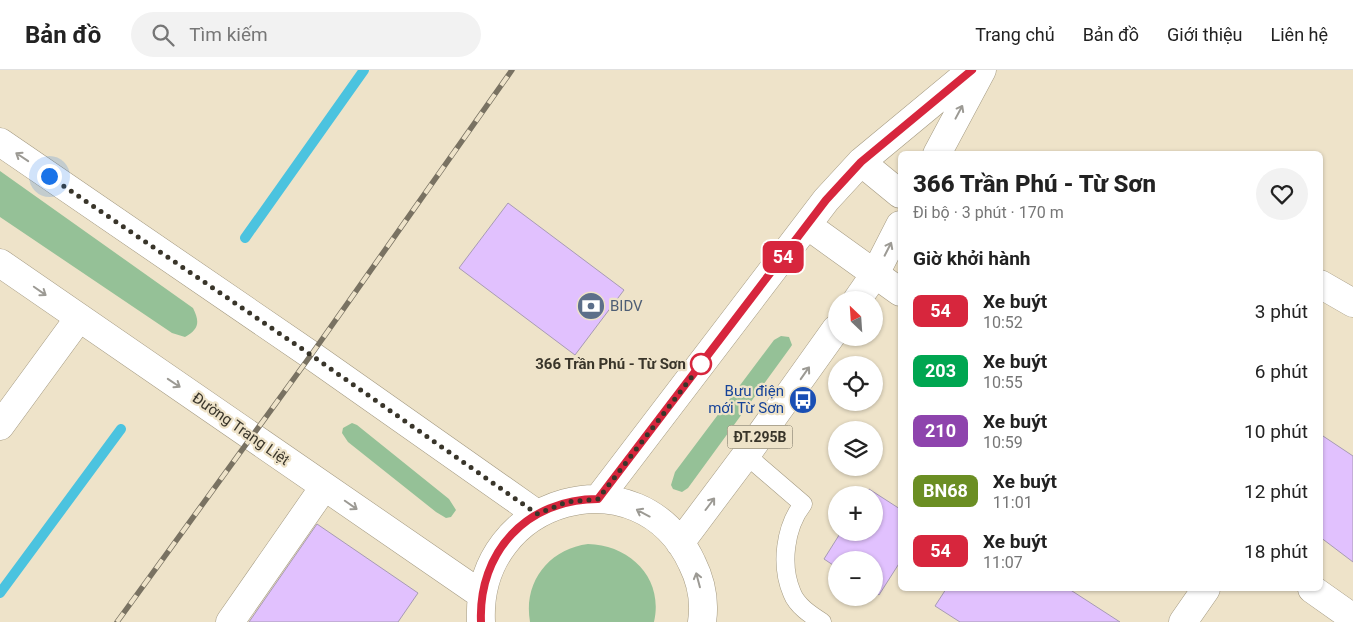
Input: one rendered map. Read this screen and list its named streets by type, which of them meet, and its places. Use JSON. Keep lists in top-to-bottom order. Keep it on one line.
{"streets":{"main road":["Đường Trang Liệt","ĐT.295B"]},"places":{"bank":["BIDV"],"other":["366 Trần Phú - Từ Sơn"],"bus stop":["Bưu điện mới Từ Sơn"]},"lines":["bus line 54"],"north":"top left","page":{"header":"Bản đồ","search":"Tìm kiếm","nav":["Trang chủ","Bản đồ","Giới thiệu","Liên hệ"],"on_map":"54","heading":[["366 Trần Phú - Từ Sơn","Đi bộ · 3 phút · 170 m"],"Giờ khởi hành"],"list":[{"mark":"54","name":"Xe buýt","note":"10:52","value":"3 phút"},{"mark":"203","name":"Xe buýt","note":"10:55","value":"6 phút"},{"mark":"210","name":"Xe buýt","note":"10:59","value":"10 phút"},{"mark":"BN68","name":"Xe buýt","note":"11:01","value":"12 phút"},{"mark":"54","name":"Xe buýt","note":"11:07","value":"18 phút"}],"map_buttons":["+","−"]}}
